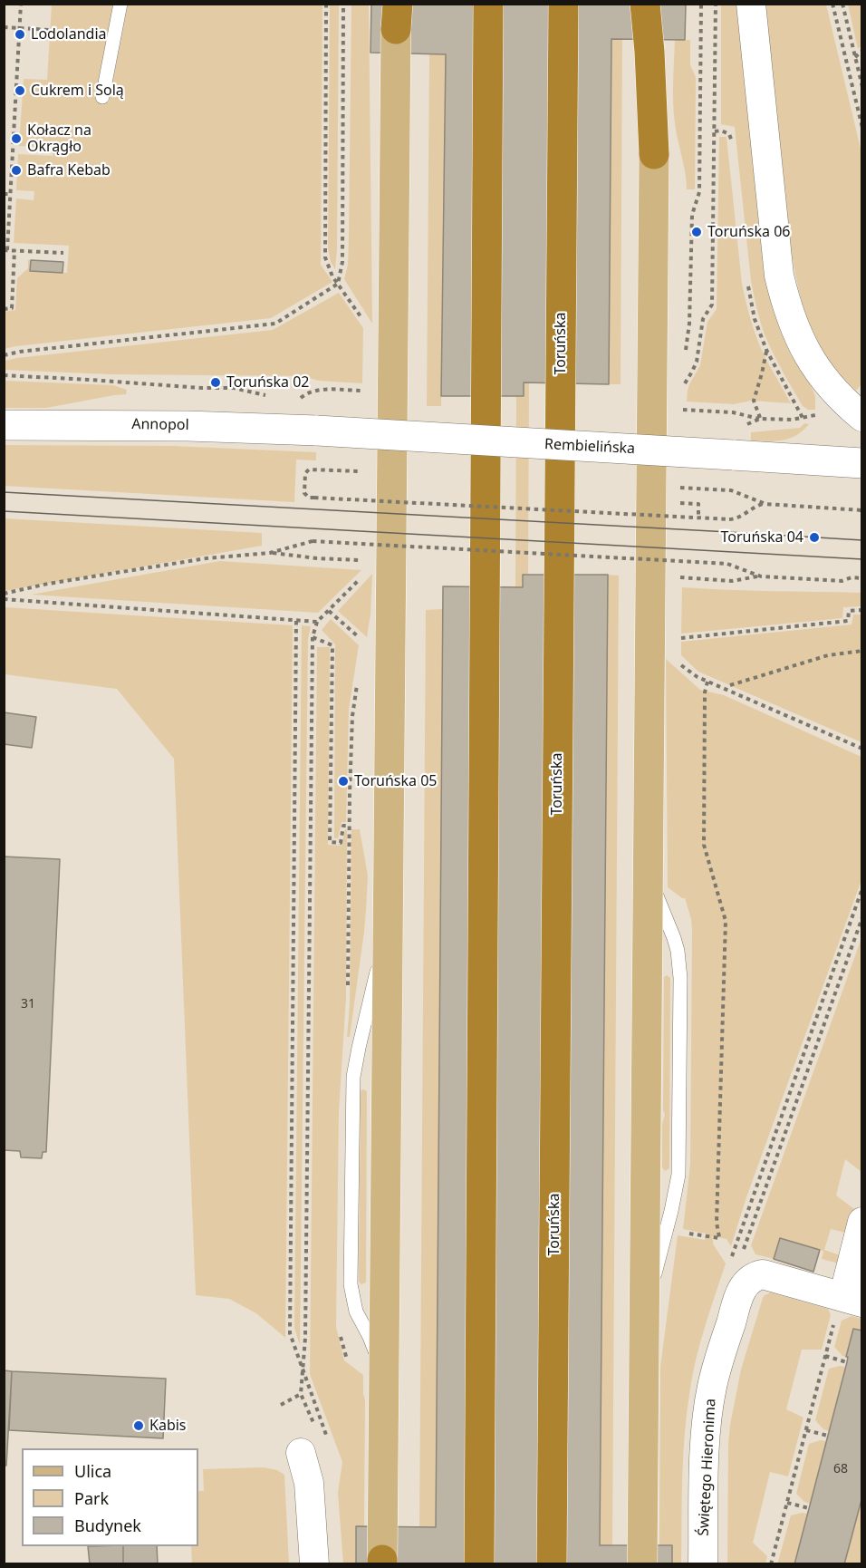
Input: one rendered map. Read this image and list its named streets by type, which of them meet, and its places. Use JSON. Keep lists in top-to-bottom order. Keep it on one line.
{"streets":{"highway":["Toruńska"],"street":["Annopol","Rembielińska","Świętego Hieronima"]},"crossings":[["Annopol","Rembielińska"]],"places":["Lodolandia","Cukrem i Solą","Kołacz na Okrągło","Bafra Kebab","Toruńska 06","Toruńska 02","Toruńska 04","Toruńska 05","Kabis"],"house_numbers":["31","68"],"legend":["Ulica","Park","Budynek"]}
